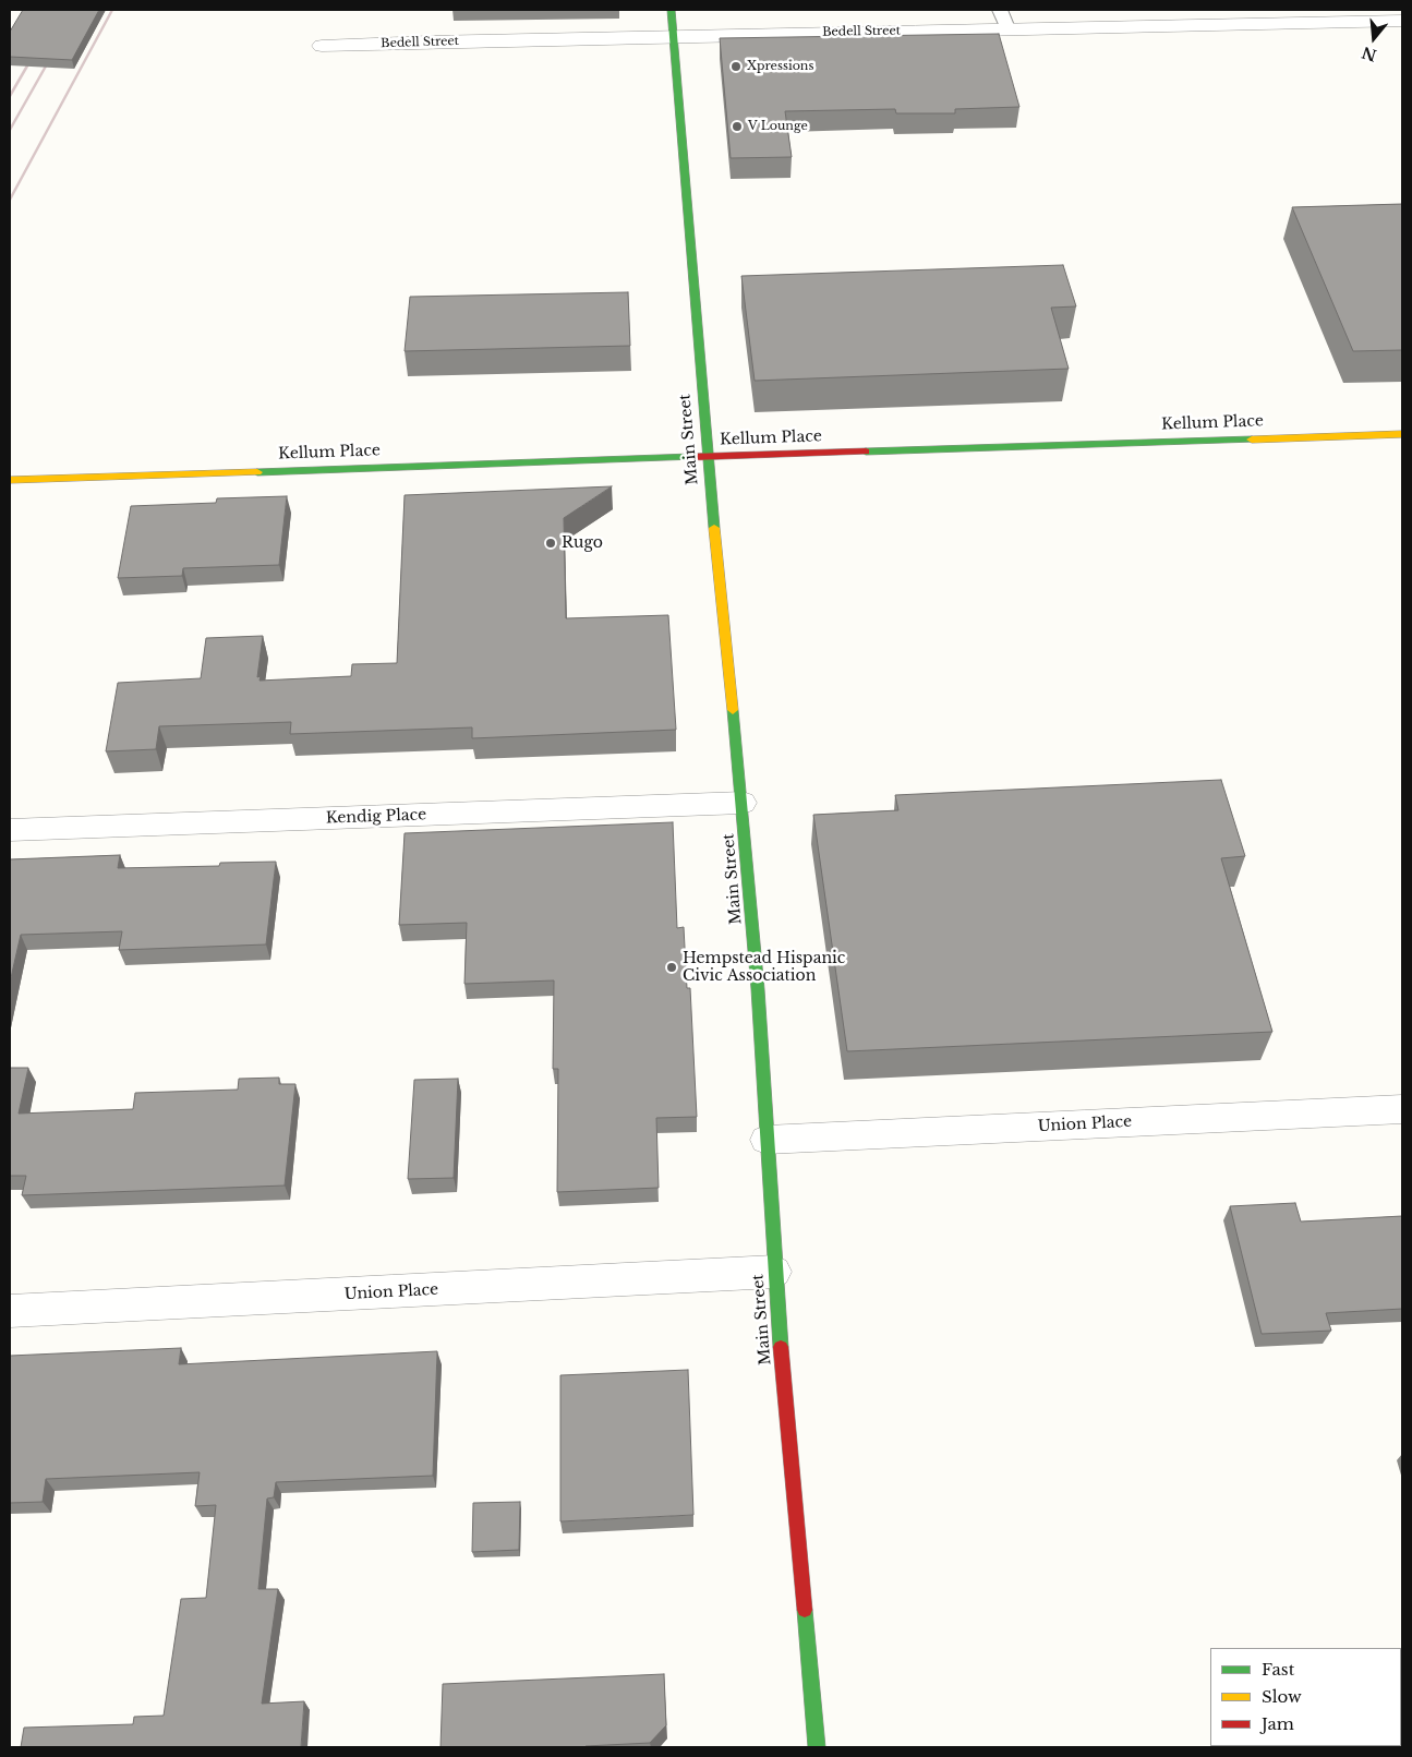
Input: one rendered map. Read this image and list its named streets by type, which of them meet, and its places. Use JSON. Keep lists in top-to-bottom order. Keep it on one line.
{"streets":{"street":["Bedell Street","Kellum Place","Main Street","Kendig Place","Union Place"]},"crossings":[["Bedell Street","Main Street"],["Kellum Place","Main Street"],["Main Street","Kendig Place"],["Main Street","Union Place"]],"places":["Xpressions","V Lounge","Rugo","Hempstead Hispanic Civic Association"],"legend":["Fast","Slow","Jam"],"north":"bottom"}
